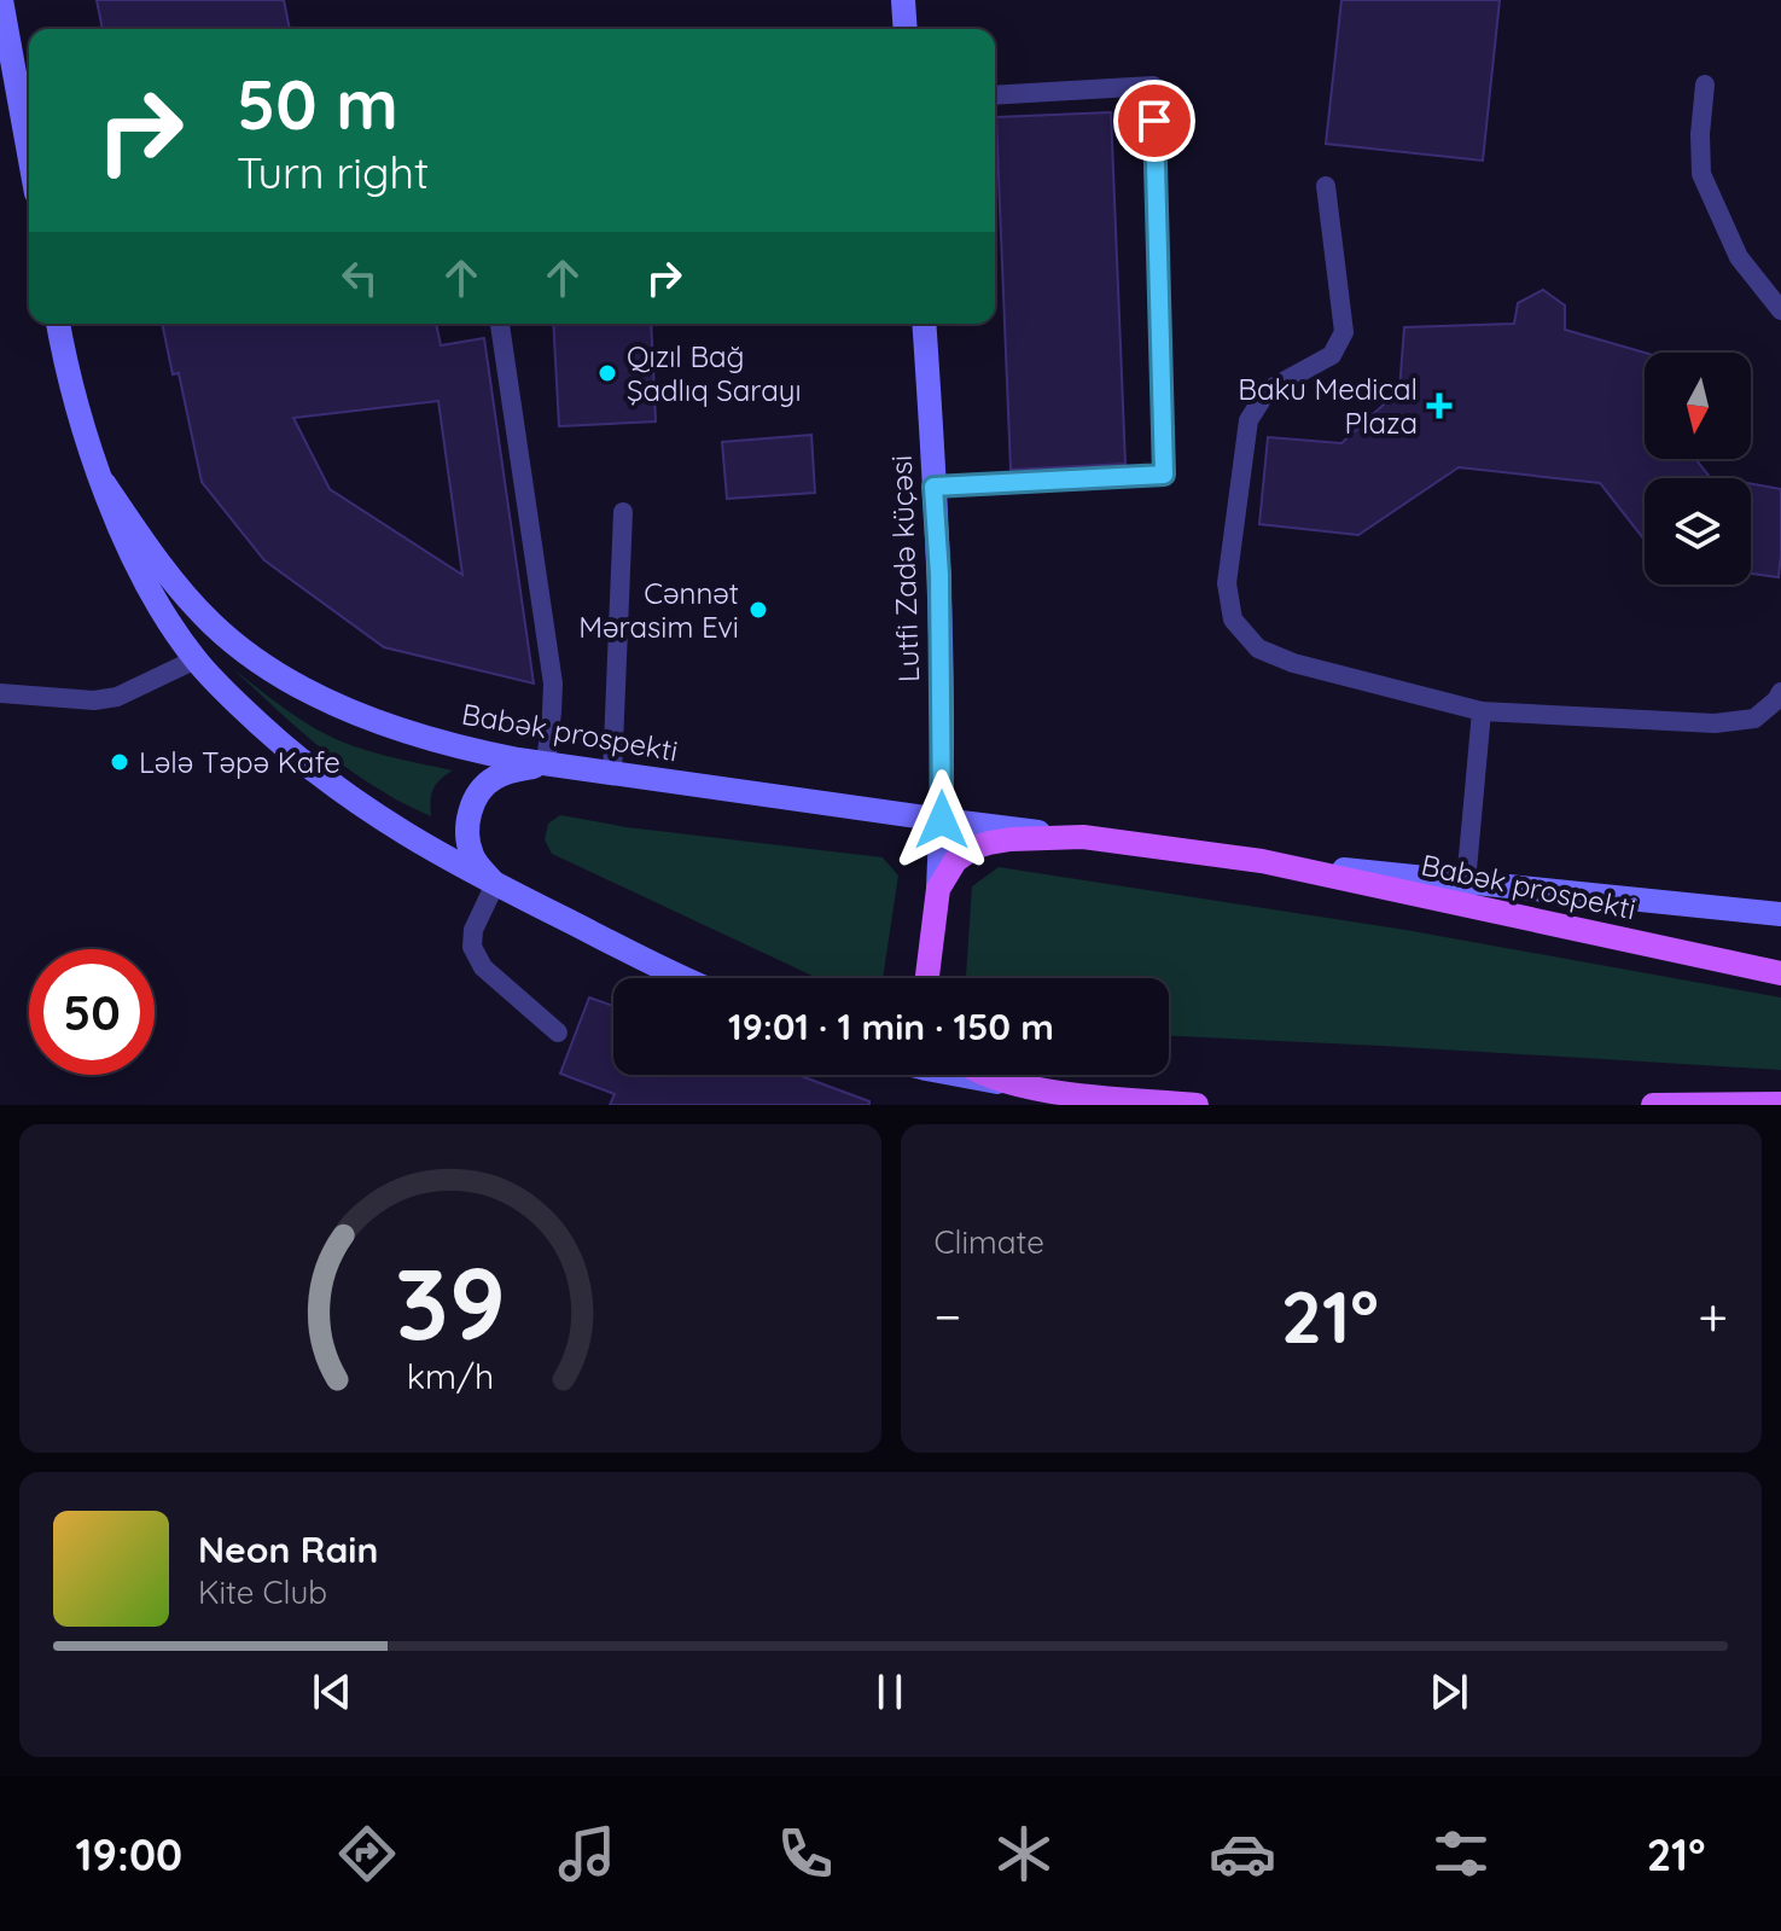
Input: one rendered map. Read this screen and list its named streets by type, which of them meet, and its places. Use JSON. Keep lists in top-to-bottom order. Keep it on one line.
{"streets":{"main road":["Lutfi Zadə küçəsi","Babək prospekti"]},"crossings":[["Lutfi Zadə küçəsi","Babək prospekti"]],"places":{"other":["Qızıl Bağ Şadlıq Sarayı","Cənnət Mərasim Evi","Lələ Təpə Kafe"],"health":["Baku Medical Plaza"]},"north":"bottom","page":{"turn":["50 m","Turn right"],"limit":"50","trip":"19:01 · 1 min · 150 m","tile":"Climate","heat":["−","21°","+"],"song":["Neon Rain","Kite Club"],"tabs":["19:00","21°"],"gauge":["39","km/h"]}}
